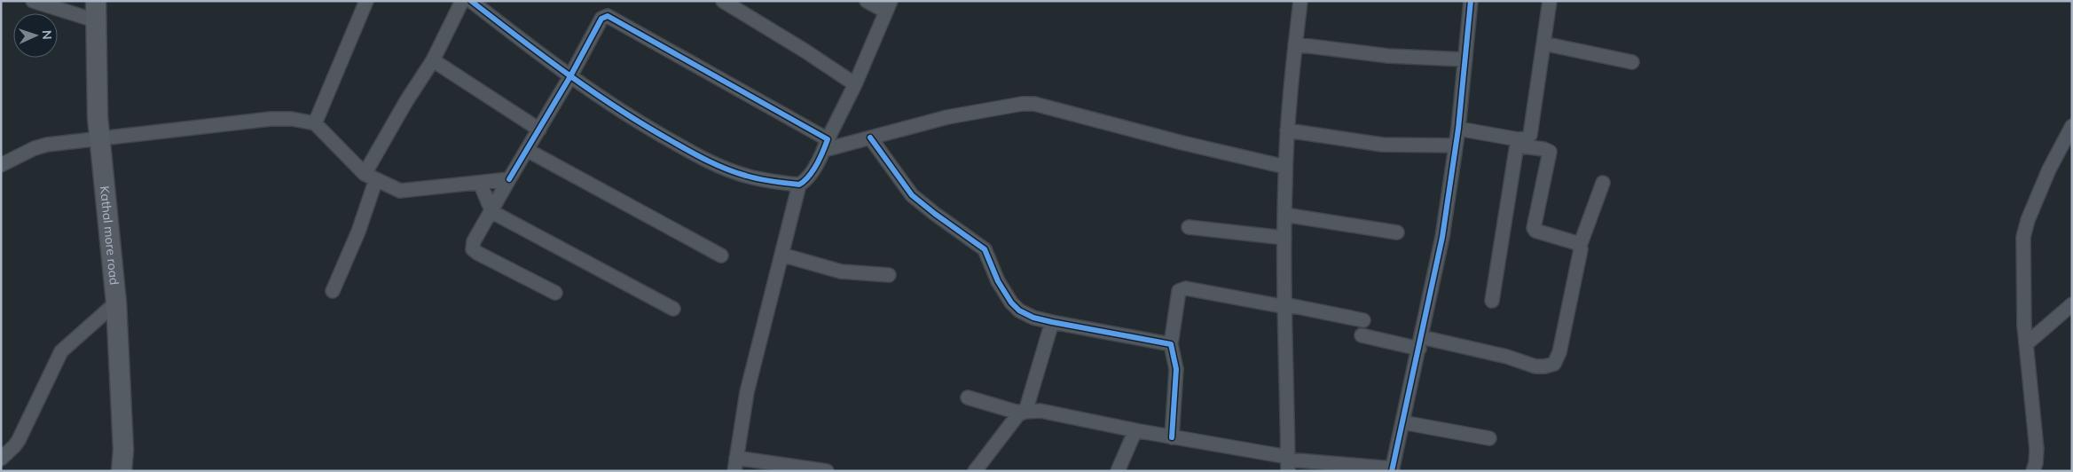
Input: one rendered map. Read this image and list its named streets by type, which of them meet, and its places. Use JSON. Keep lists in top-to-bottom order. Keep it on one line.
{"streets":{"main road":["Kathal more road"]},"north":"right"}
